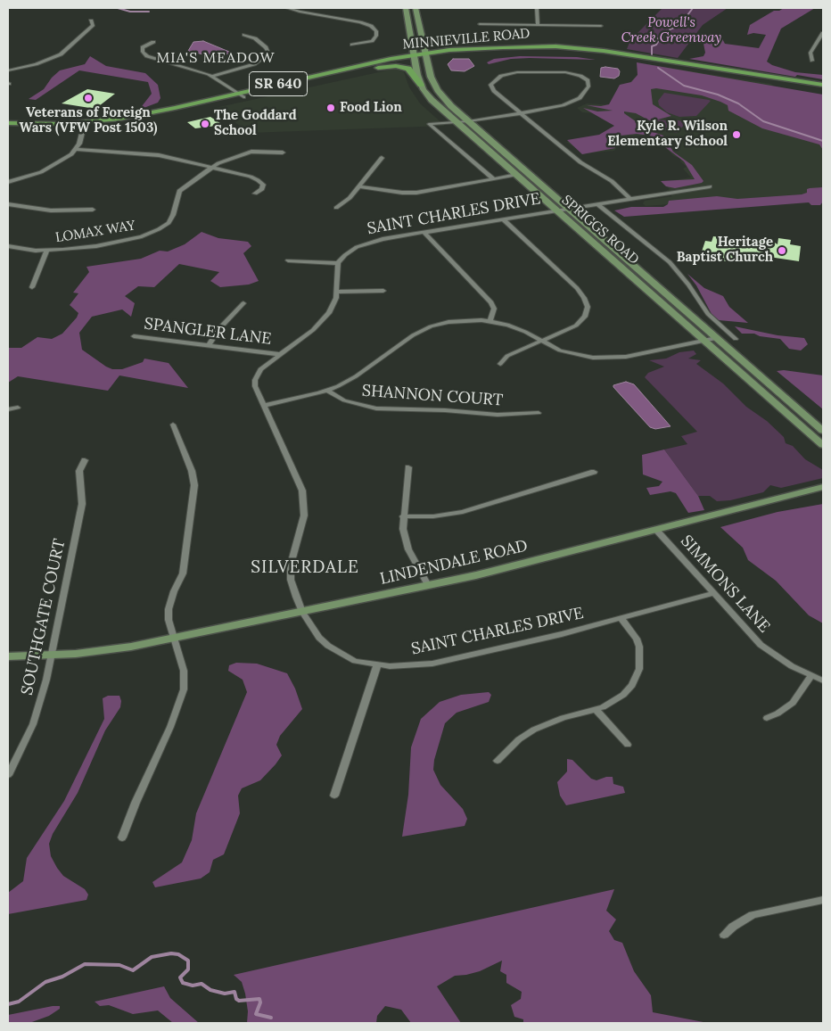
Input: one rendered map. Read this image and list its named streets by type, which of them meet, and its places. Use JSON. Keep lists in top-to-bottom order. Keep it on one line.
{"streets":{"main road":["MINNIEVILLE ROAD","SR 640","SPRIGGS ROAD","LINDENDALE ROAD"],"street":["SAINT CHARLES DRIVE","LOMAX WAY","SPANGLER LANE","SHANNON COURT","SIMMONS LANE","SOUTHGATE COURT"]},"crossings":[["MINNIEVILLE ROAD","SPRIGGS ROAD"],["SAINT CHARLES DRIVE","SPRIGGS ROAD"],["SAINT CHARLES DRIVE","SPANGLER LANE"],["SAINT CHARLES DRIVE","LINDENDALE ROAD"],["SAINT CHARLES DRIVE","SIMMONS LANE"],["LINDENDALE ROAD","SIMMONS LANE"],["LINDENDALE ROAD","SOUTHGATE COURT"]],"districts":["MIA'S MEADOW","SILVERDALE"],"parks":["Powell's Creek Greenway"],"places":["Veterans of Foreign Wars (VFW Post 1503)","Food Lion","The Goddard School","Kyle R. Wilson Elementary School","Heritage Baptist Church"]}
